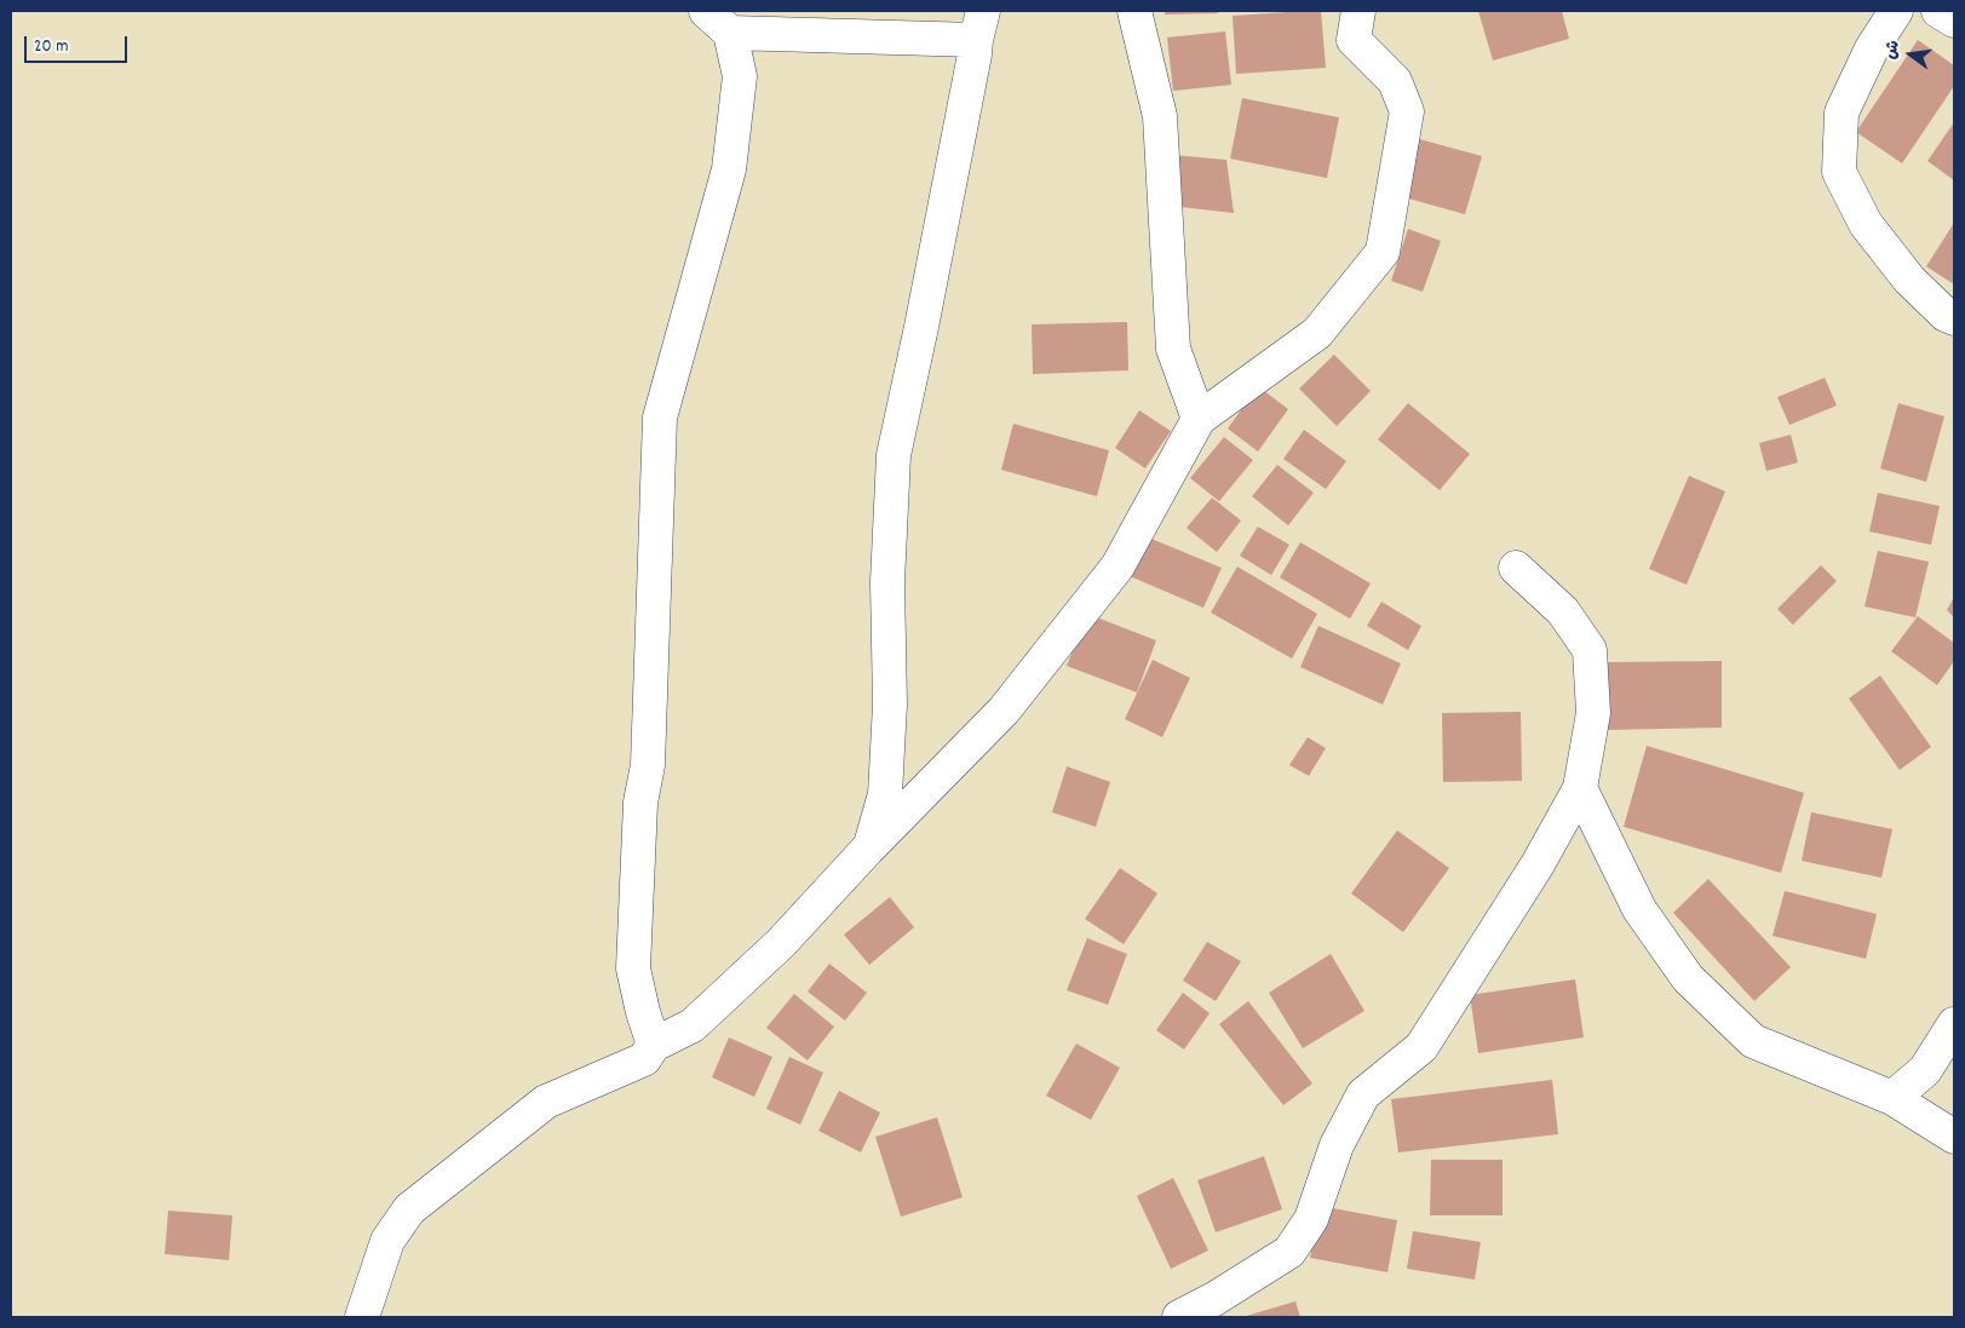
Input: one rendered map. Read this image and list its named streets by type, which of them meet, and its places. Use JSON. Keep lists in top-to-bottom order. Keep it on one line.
{"scale_bar":"20 m","north":"left"}
